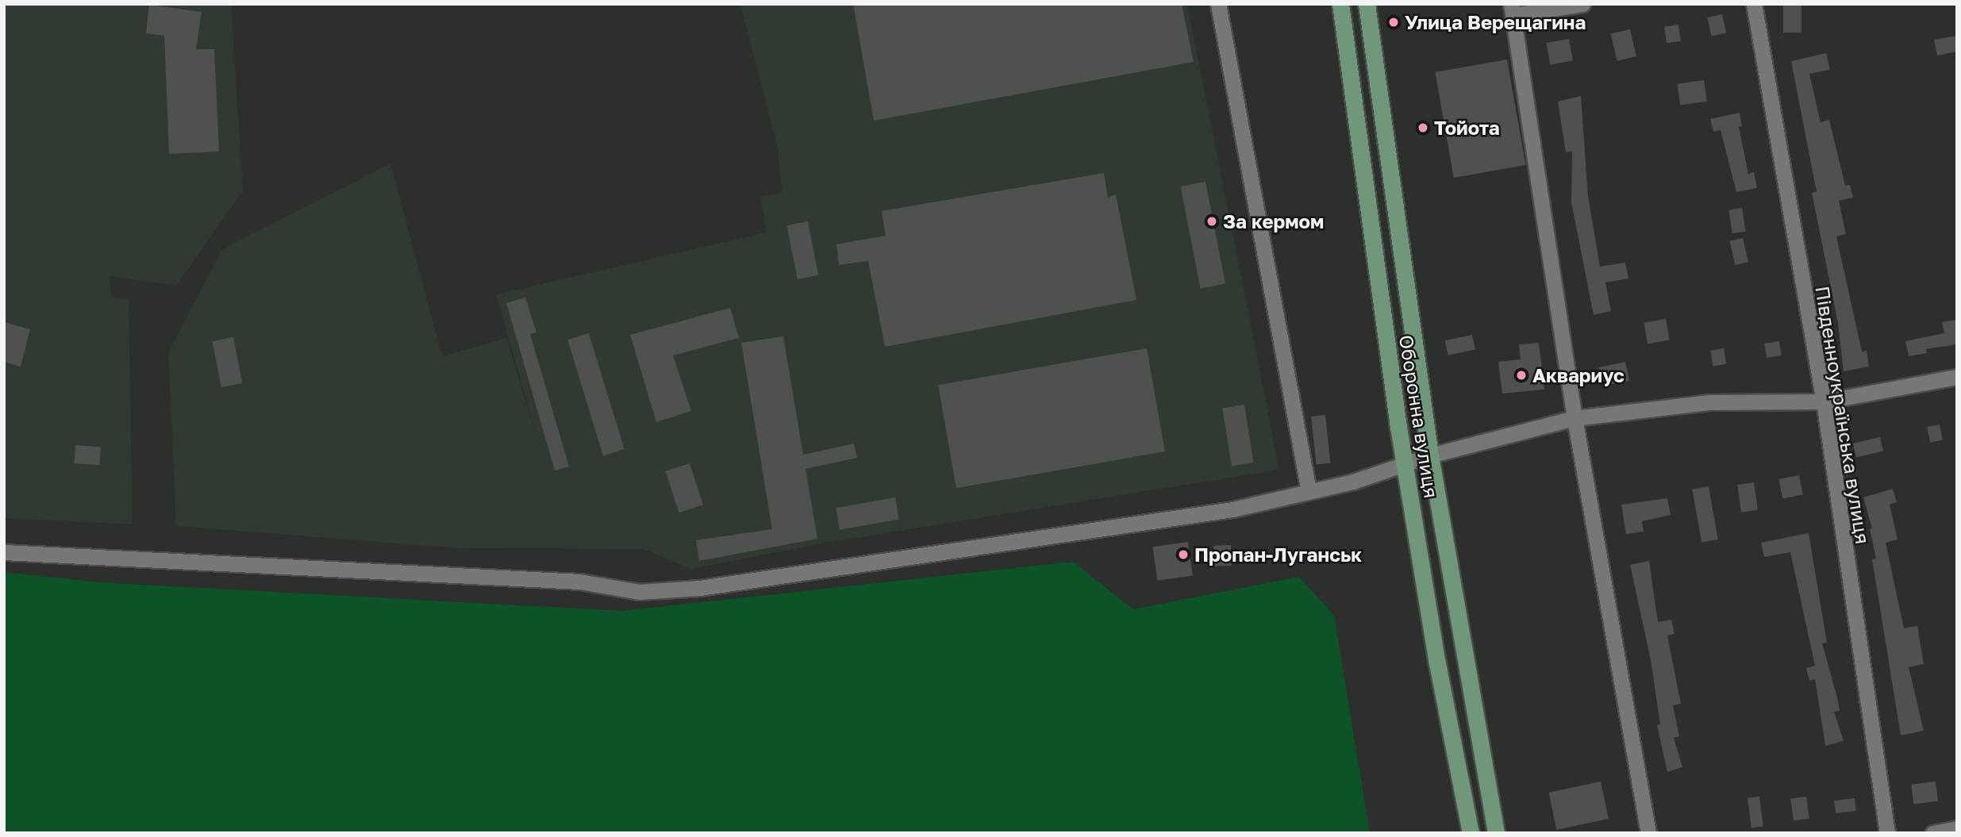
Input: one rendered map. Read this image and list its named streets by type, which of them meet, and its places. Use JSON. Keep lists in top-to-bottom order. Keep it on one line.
{"streets":{"main road":["Оборонна вулиця"],"street":["Південноукраїнська вулиця"]},"places":["Улица Верещагина","Тойота","За кермом","Аквариус","Пропан-Луганськ"]}
